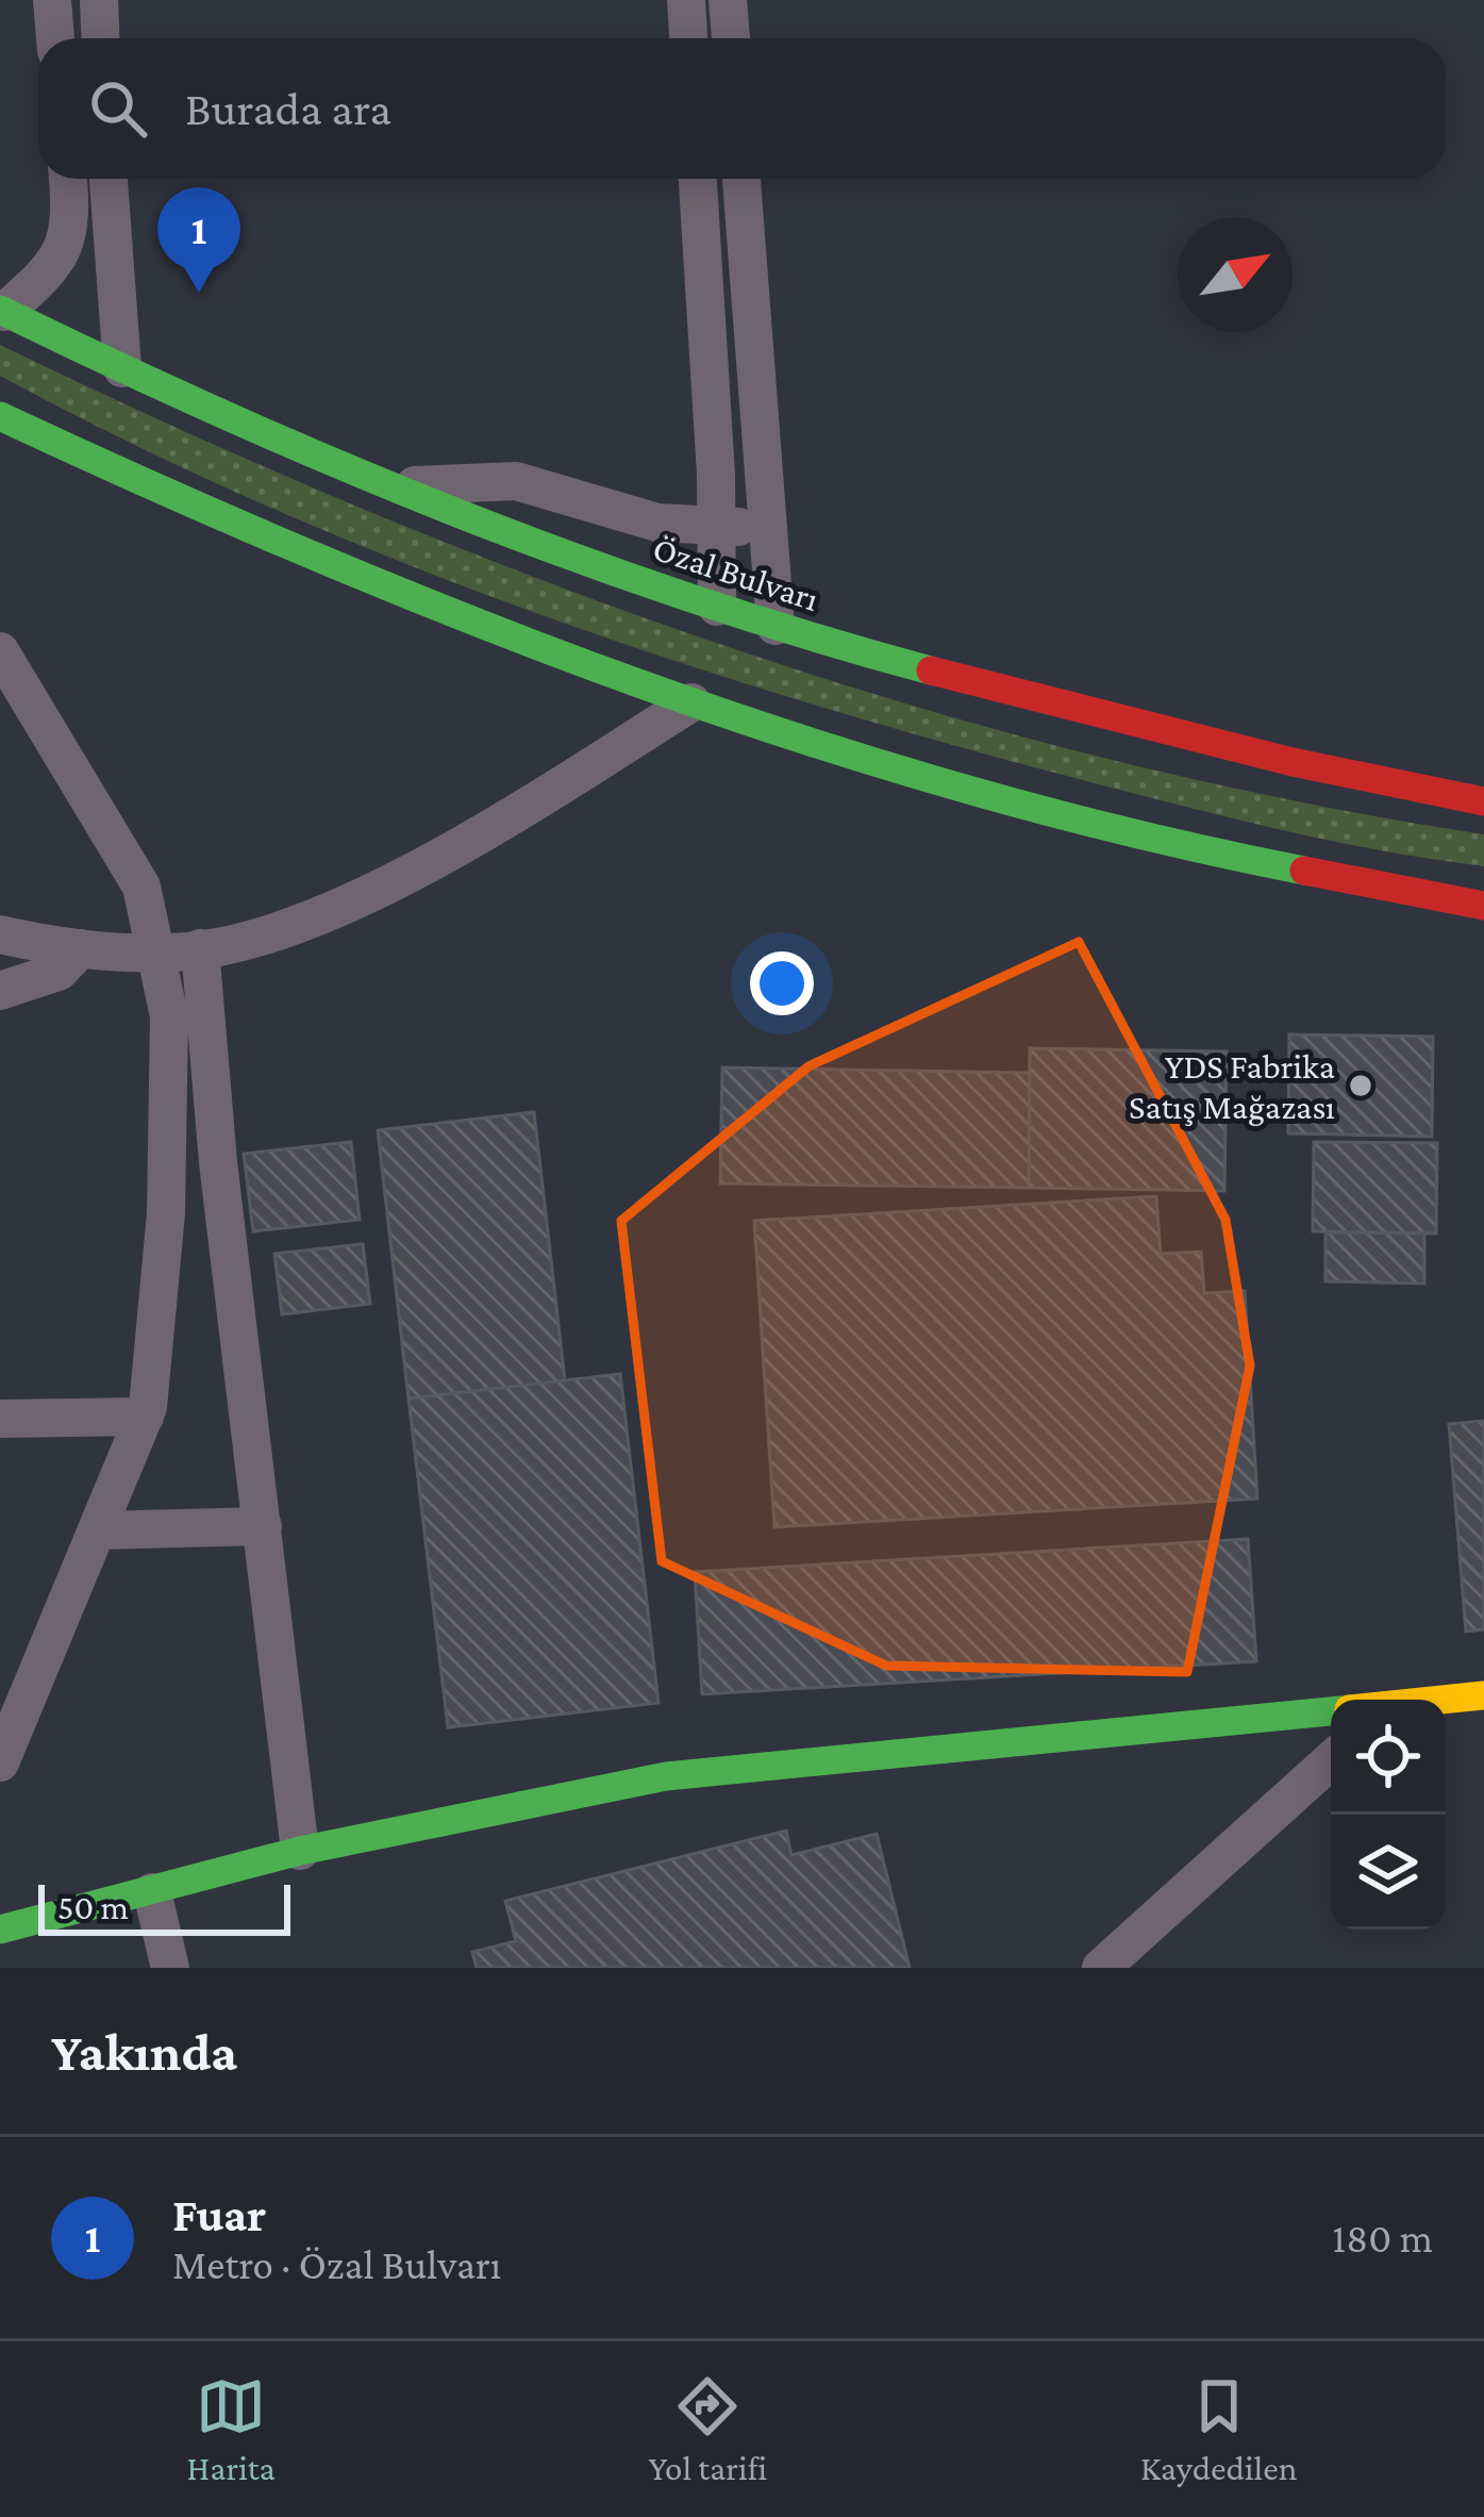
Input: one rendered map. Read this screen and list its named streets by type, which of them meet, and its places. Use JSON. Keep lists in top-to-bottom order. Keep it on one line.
{"streets":{"main road":["Özal Bulvarı"]},"places":["YDS Fabrika Satış Mağazası"],"scale_bar":"50 m","north":"top right","page":{"search":"Burada ara","pins":"1","scale":"50 m","heading":"Yakında","list":[{"mark":"1","name":"Fuar","note":"Metro · Özal Bulvarı","value":"180 m"}],"nav":["Harita","Yol tarifi","Kaydedilen"]}}
